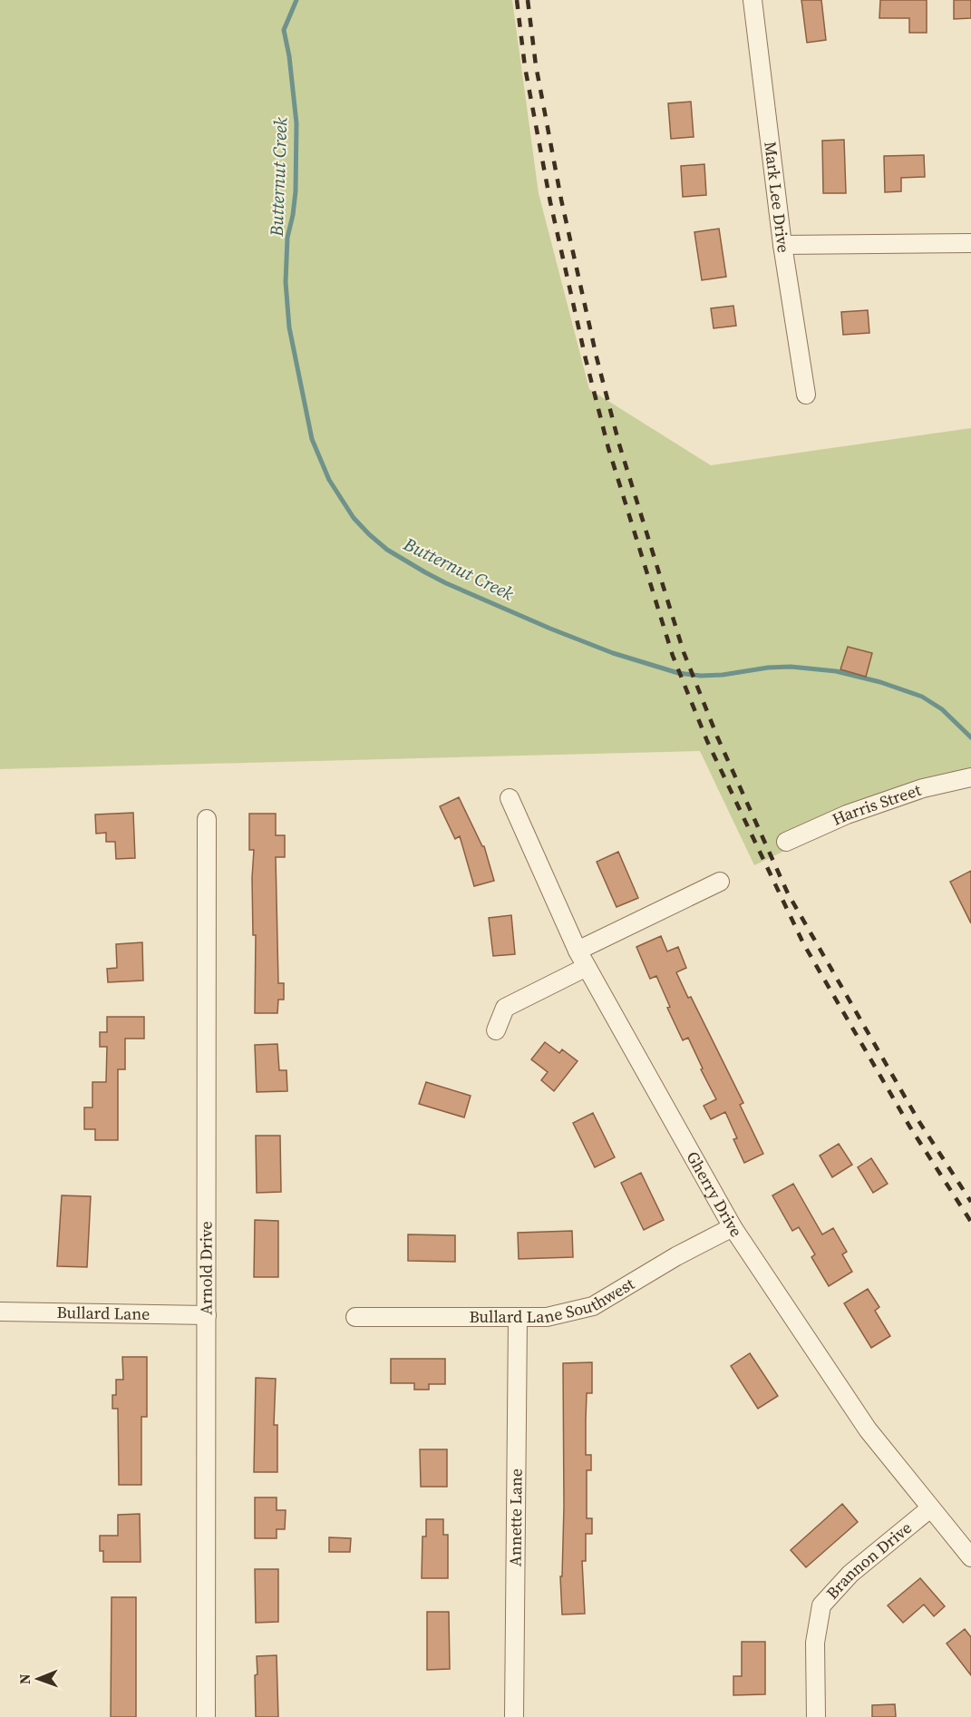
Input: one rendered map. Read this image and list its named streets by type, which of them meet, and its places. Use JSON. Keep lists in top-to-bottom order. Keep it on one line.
{"streets":{"street":["Mark Lee Drive","Harris Street","Gherry Drive","Arnold Drive","Bullard Lane Southwest","Bullard Lane","Annette Lane","Brannon Drive"]},"crossings":[["Gherry Drive","Bullard Lane Southwest"],["Gherry Drive","Brannon Drive"],["Arnold Drive","Bullard Lane"],["Bullard Lane Southwest","Annette Lane"]],"water":["Butternut Creek"],"north":"left"}
